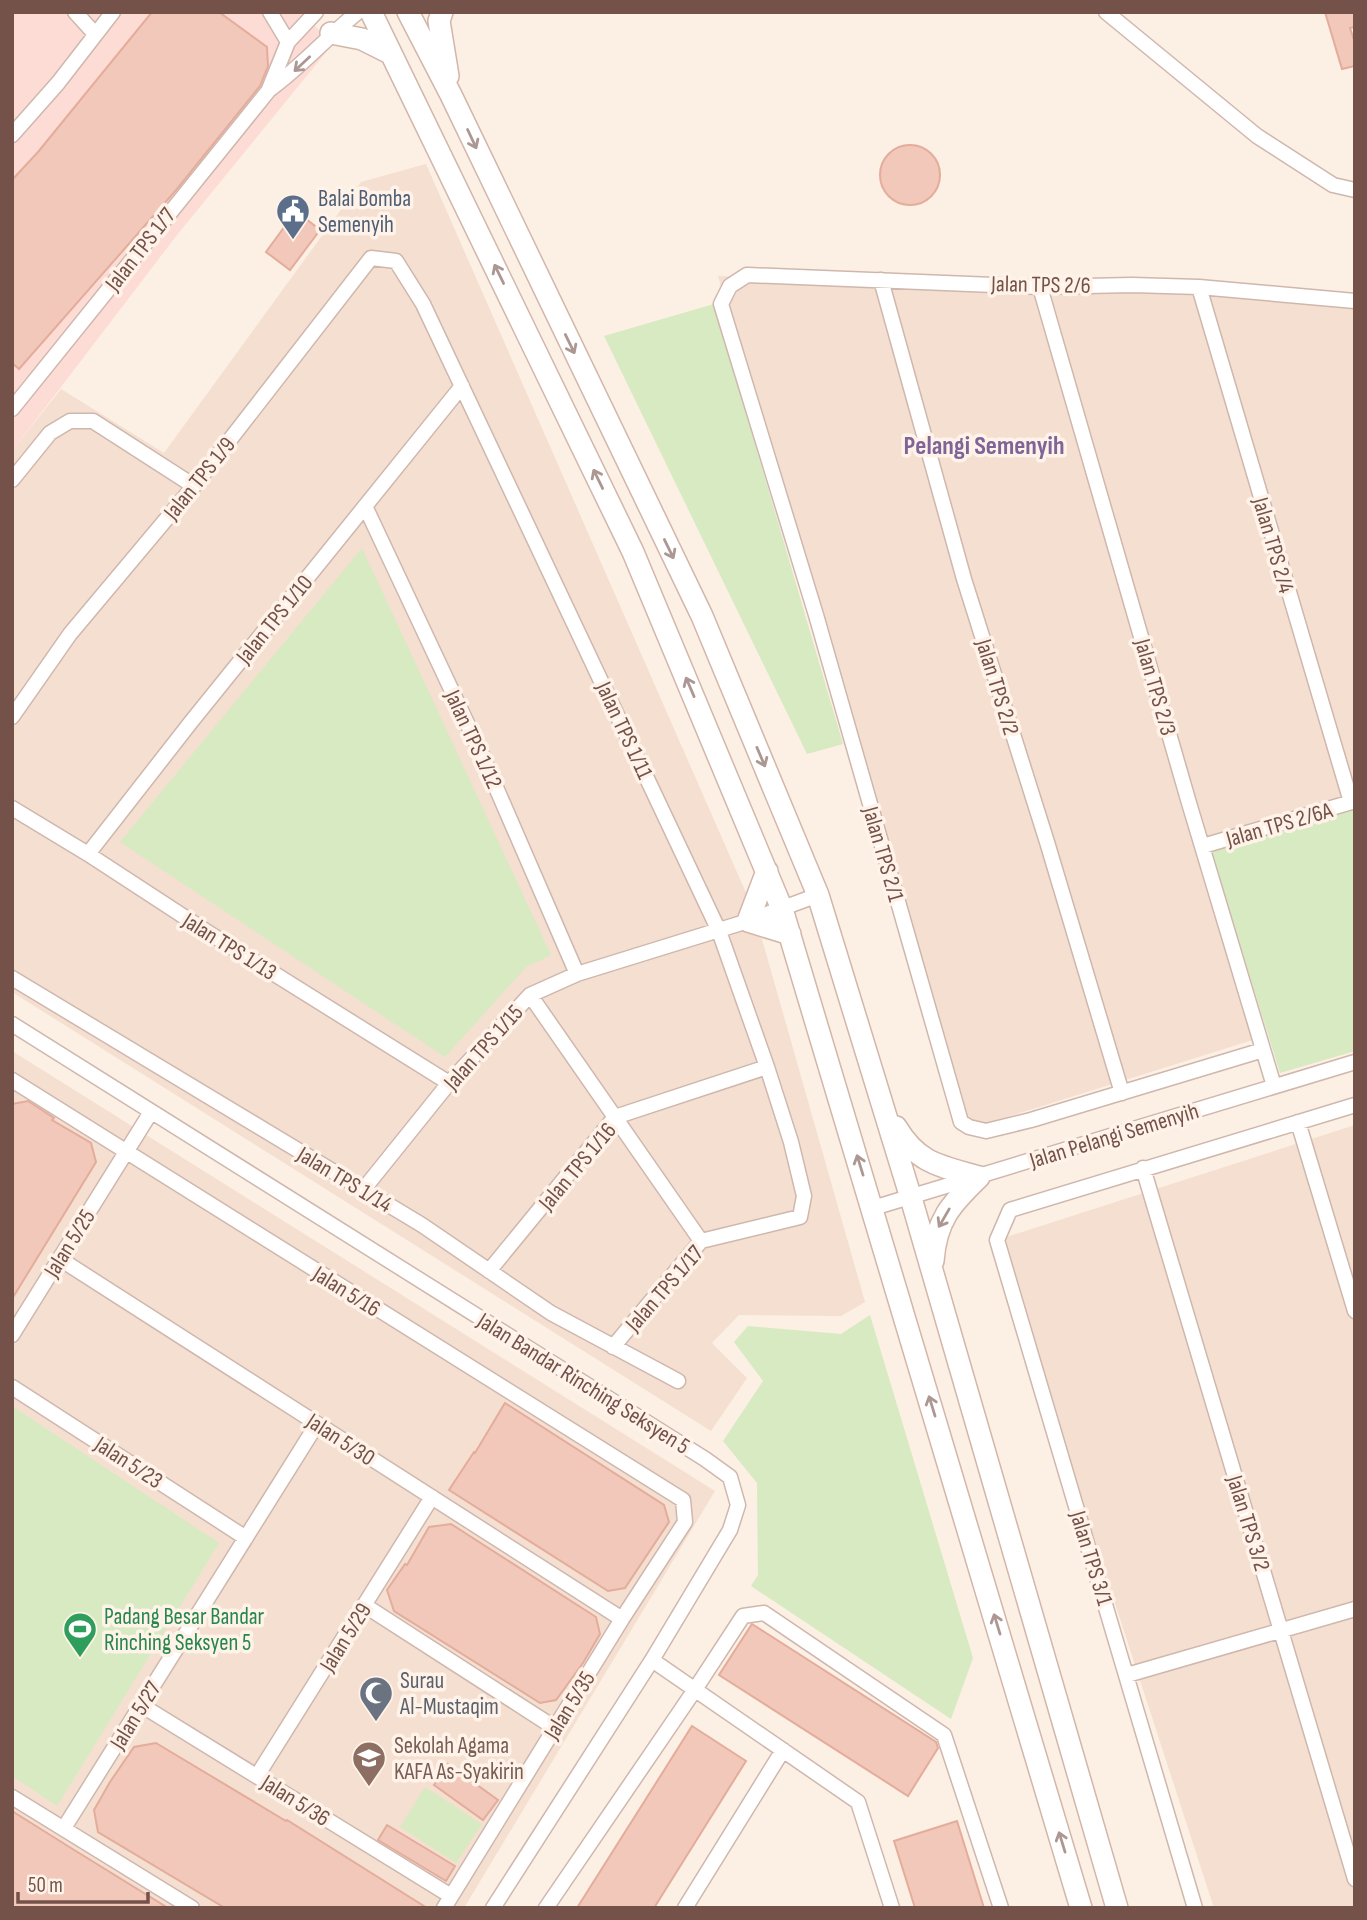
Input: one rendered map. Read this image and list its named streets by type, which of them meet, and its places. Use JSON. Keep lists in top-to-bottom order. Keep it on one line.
{"streets":{"street":["Jalan TPS 1/7","Jalan TPS 2/6","Jalan TPS 1/9","Jalan TPS 2/4","Jalan TPS 1/10","Jalan TPS 2/2","Jalan TPS 2/3","Jalan TPS 1/11","Jalan TPS 1/12","Jalan TPS 2/6A","Jalan TPS 2/1","Jalan TPS 1/13","Jalan TPS 1/15","Jalan Pelangi Semenyih","Jalan TPS 1/16","Jalan TPS 1/14","Jalan 5/25","Jalan TPS 1/17","Jalan 5/16","Jalan Bandar Rinching Seksyen 5","Jalan 5/30","Jalan 5/23","Jalan TPS 3/2","Jalan TPS 3/1","Jalan 5/29","Jalan 5/35","Jalan 5/27","Jalan 5/36"]},"crossings":[["Jalan TPS 2/6","Jalan TPS 2/4"],["Jalan TPS 2/6","Jalan TPS 2/2"],["Jalan TPS 2/6","Jalan TPS 2/3"],["Jalan TPS 2/6","Jalan TPS 2/1"],["Jalan TPS 1/9","Jalan TPS 1/11"],["Jalan TPS 2/4","Jalan TPS 2/6A"],["Jalan TPS 1/10","Jalan TPS 1/11"],["Jalan TPS 1/10","Jalan TPS 1/12"],["Jalan TPS 1/10","Jalan TPS 1/13"],["Jalan TPS 2/2","Jalan TPS 2/1"],["Jalan TPS 2/3","Jalan TPS 2/6A"],["Jalan TPS 2/3","Jalan TPS 2/1"],["Jalan TPS 2/3","Jalan Pelangi Semenyih"],["Jalan TPS 1/11","Jalan TPS 1/15"],["Jalan TPS 1/11","Jalan TPS 1/16"],["Jalan TPS 1/11","Jalan TPS 1/17"],["Jalan TPS 1/12","Jalan TPS 1/15"],["Jalan TPS 1/13","Jalan TPS 1/15"],["Jalan TPS 1/15","Jalan TPS 1/14"],["Jalan TPS 1/16","Jalan TPS 1/14"],["Jalan TPS 1/14","Jalan TPS 1/17"],["Jalan 5/25","Jalan 5/16"],["Jalan 5/25","Jalan Bandar Rinching Seksyen 5"],["Jalan 5/25","Jalan 5/30"],["Jalan 5/16","Jalan 5/35"],["Jalan 5/30","Jalan 5/29"],["Jalan 5/30","Jalan 5/35"],["Jalan 5/30","Jalan 5/27"],["Jalan 5/23","Jalan 5/27"],["Jalan TPS 3/2","Jalan TPS 3/1"],["Jalan 5/29","Jalan 5/36"],["Jalan 5/35","Jalan 5/36"],["Jalan 5/27","Jalan 5/36"]],"districts":["Pelangi Semenyih"],"places":{"public building":["Balai Bomba Semenyih"],"sports":["Padang Besar Bandar Rinching Seksyen 5"],"mosque":["Surau Al-Mustaqim"],"school or university":["Sekolah Agama KAFA As-Syakirin"]},"scale_bar":"50 m"}
